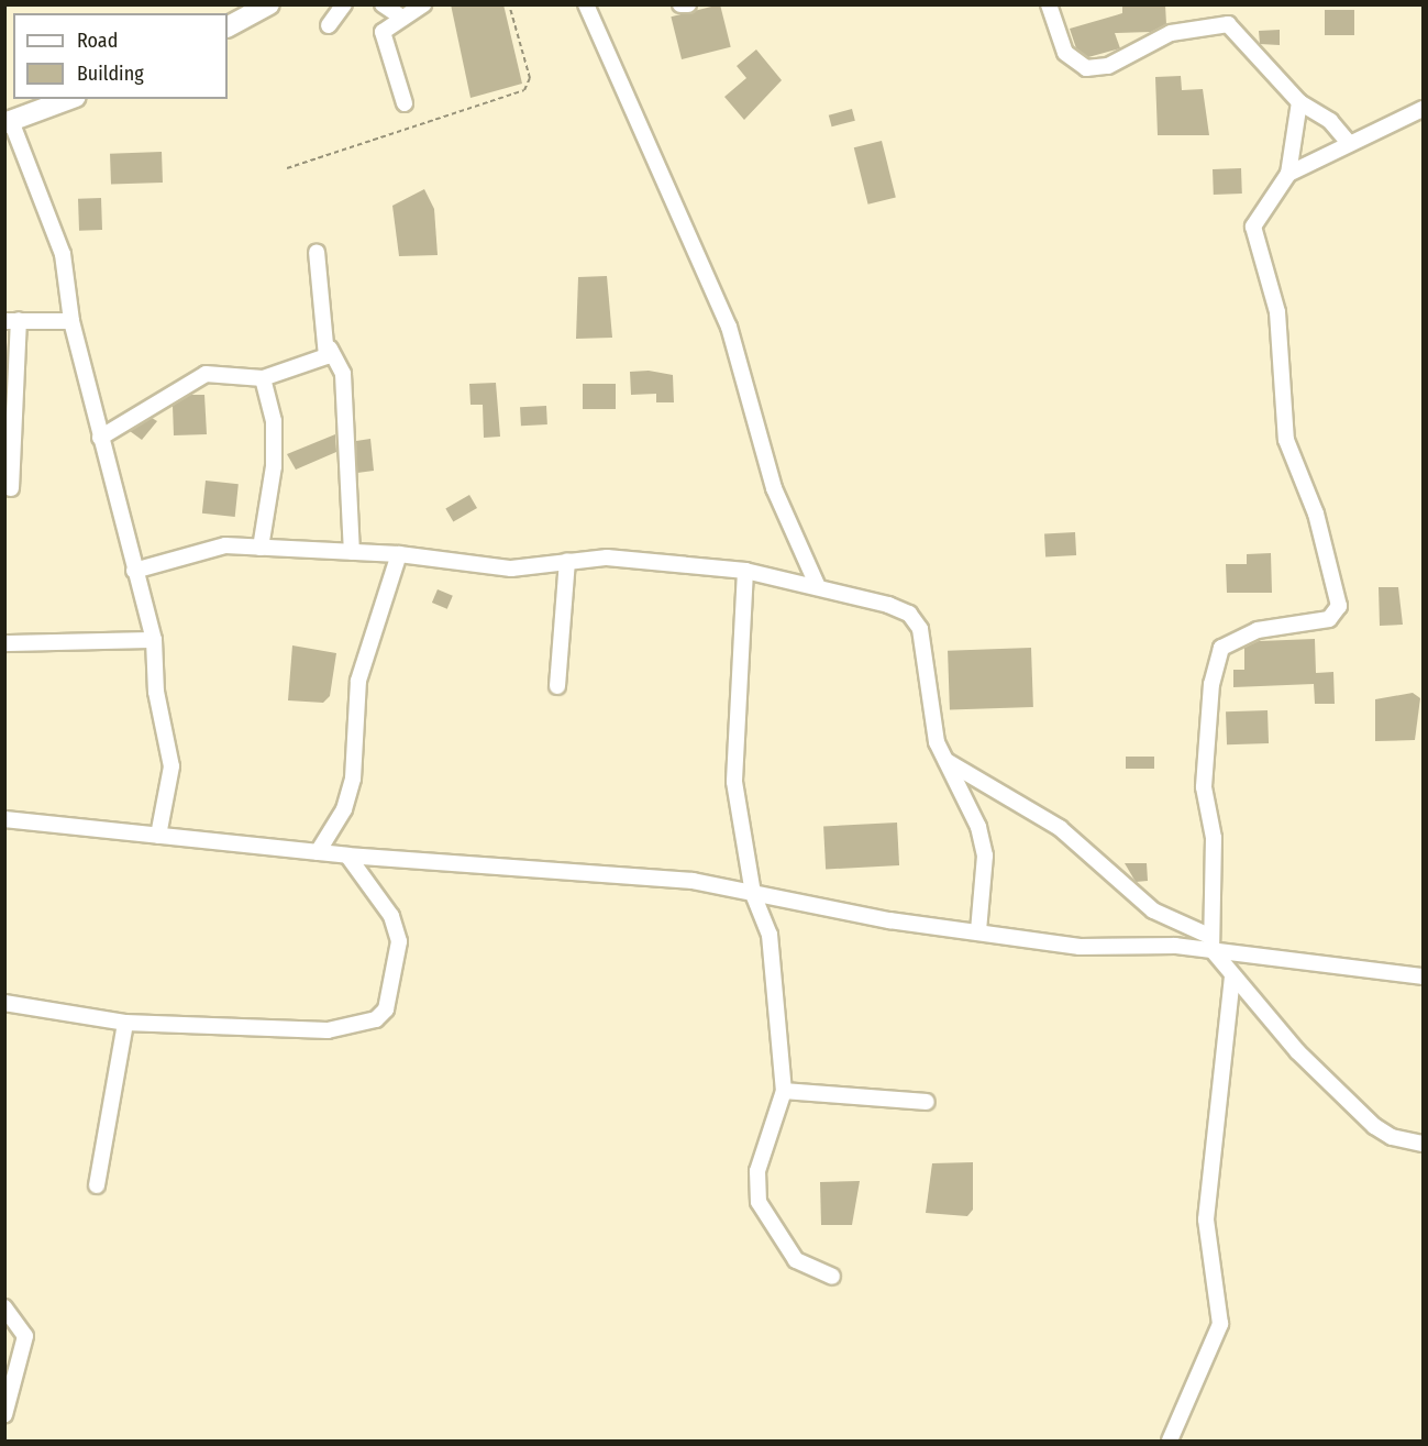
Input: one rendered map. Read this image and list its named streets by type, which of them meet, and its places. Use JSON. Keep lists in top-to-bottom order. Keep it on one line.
{"legend":["Road","Building"]}
